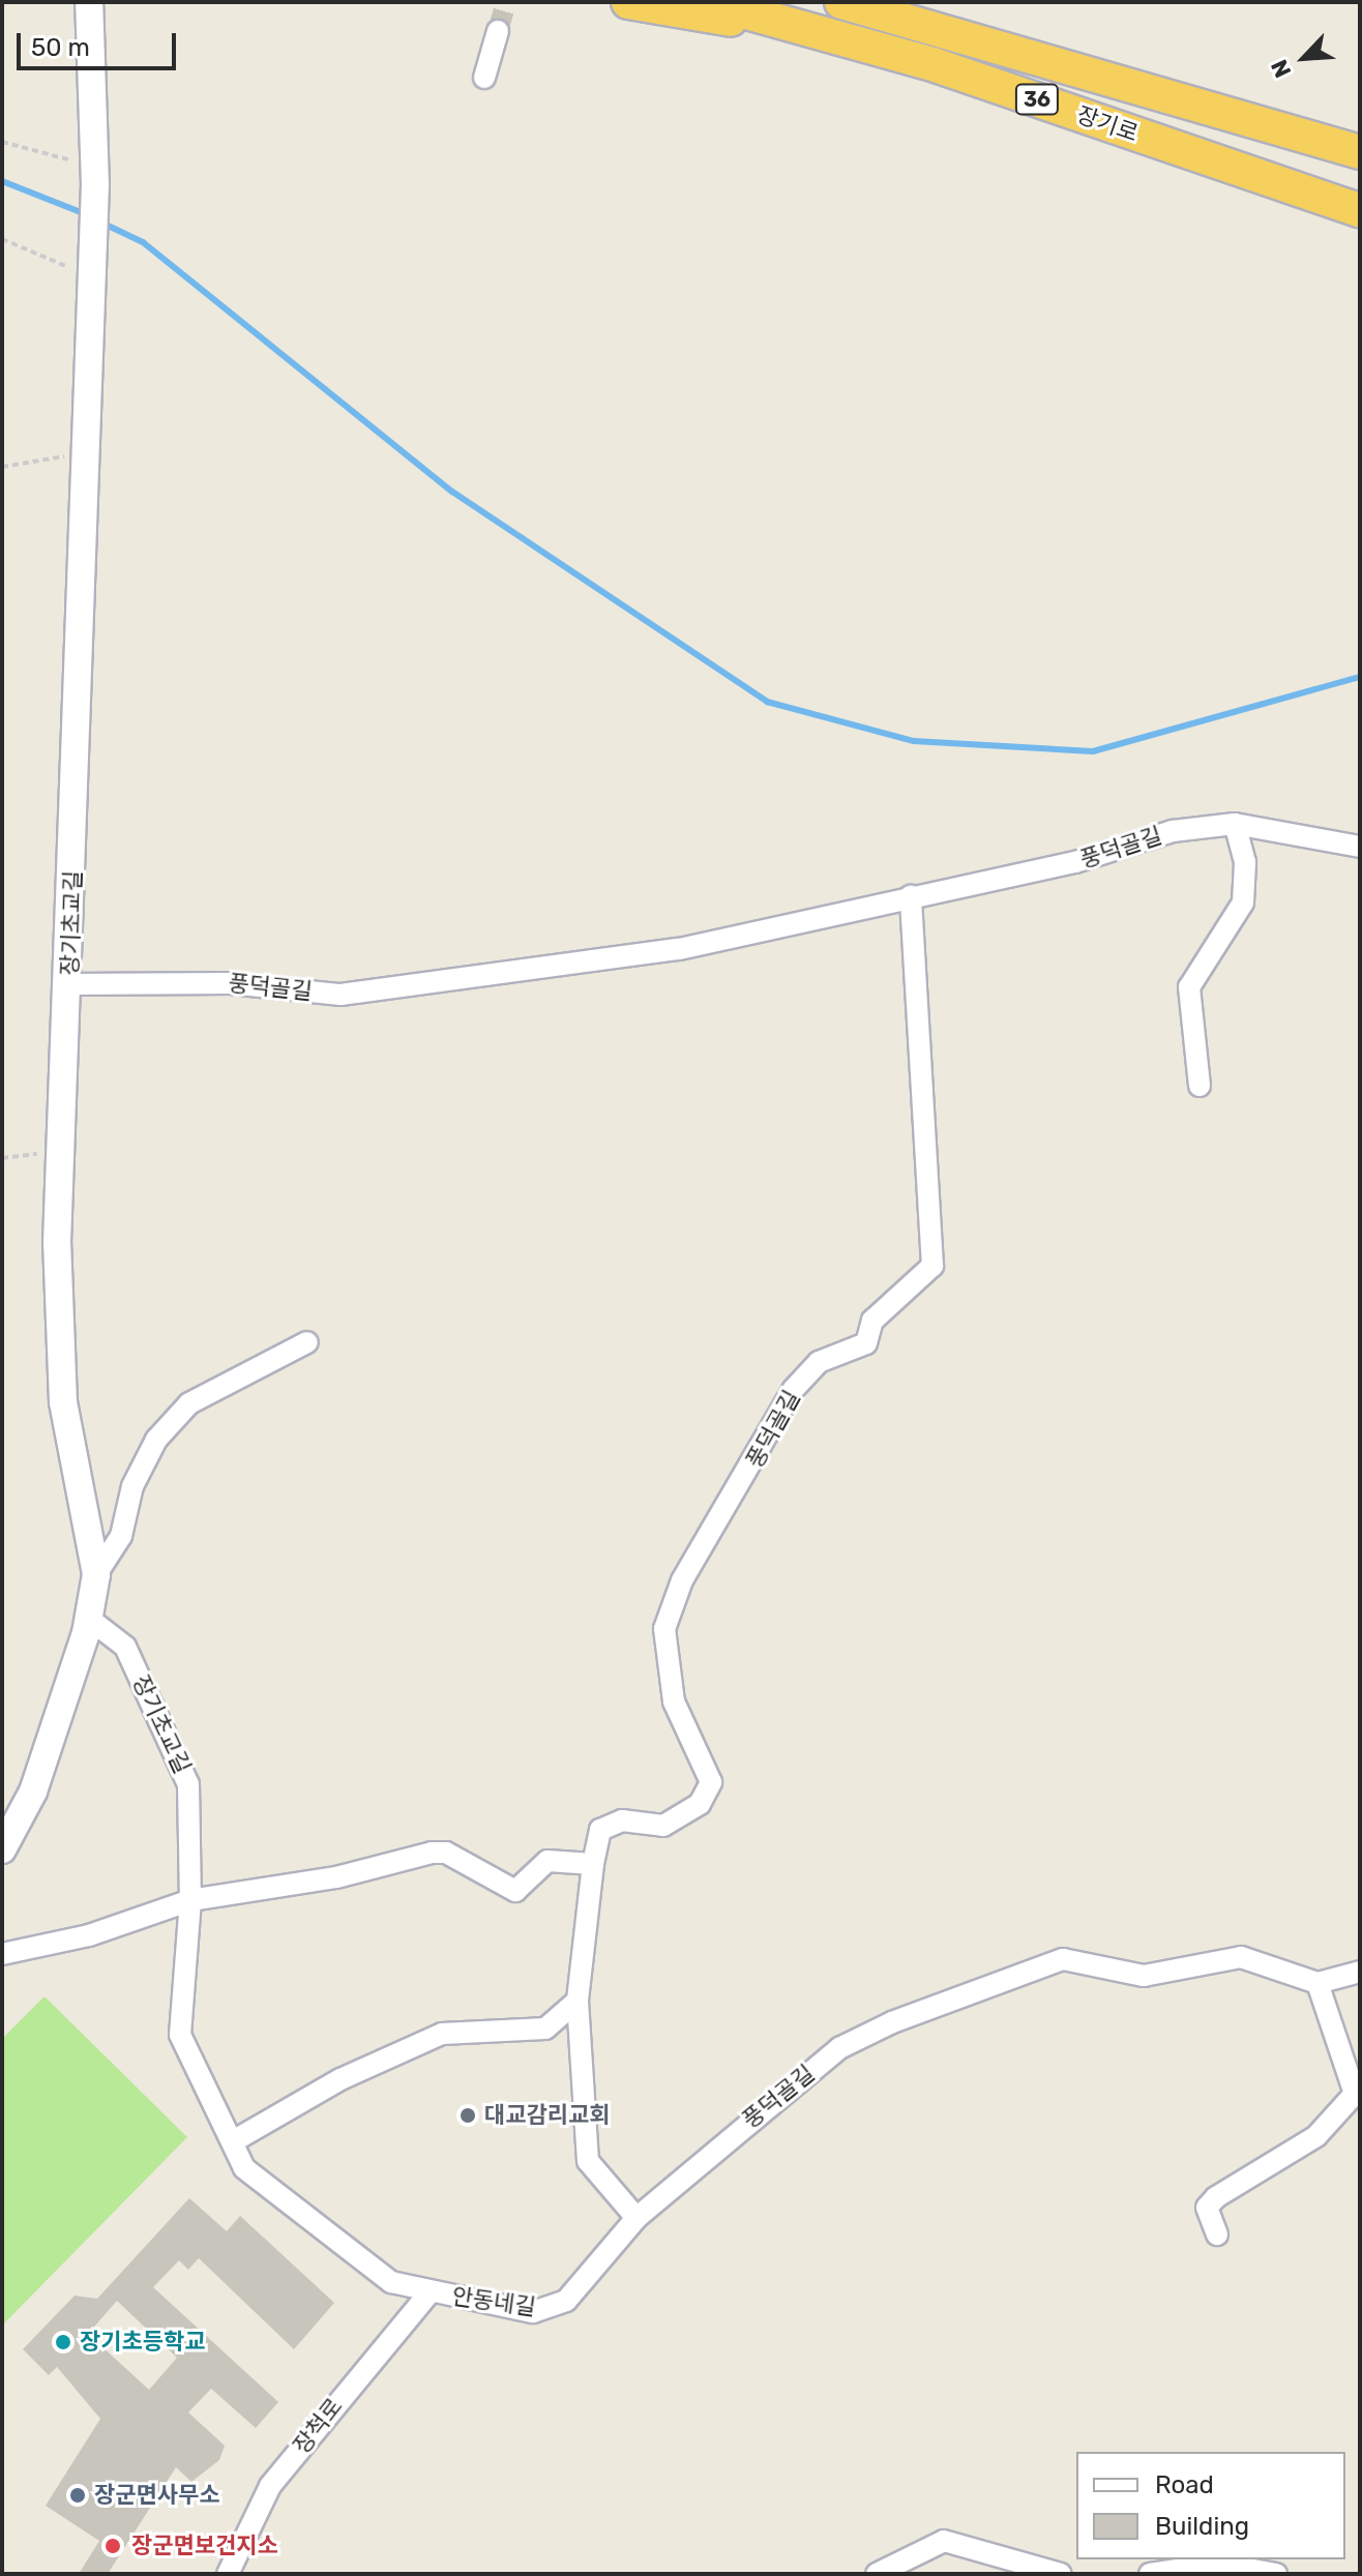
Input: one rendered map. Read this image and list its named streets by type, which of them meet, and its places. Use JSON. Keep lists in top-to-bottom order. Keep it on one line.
{"streets":{"highway":["36","장기로"],"main road":["장기초교길"],"street":["풍덕골길","안동네길","장척로"]},"crossings":[["풍덕골길","장기초교길"],["풍덕골길","안동네길"],["장기초교길","안동네길"],["안동네길","장척로"]],"places":["대교감리교회","장기초등학교","장군면사무소","장군면보건지소"],"legend":["Road","Building"],"scale_bar":"50 m","north":"bottom left"}
